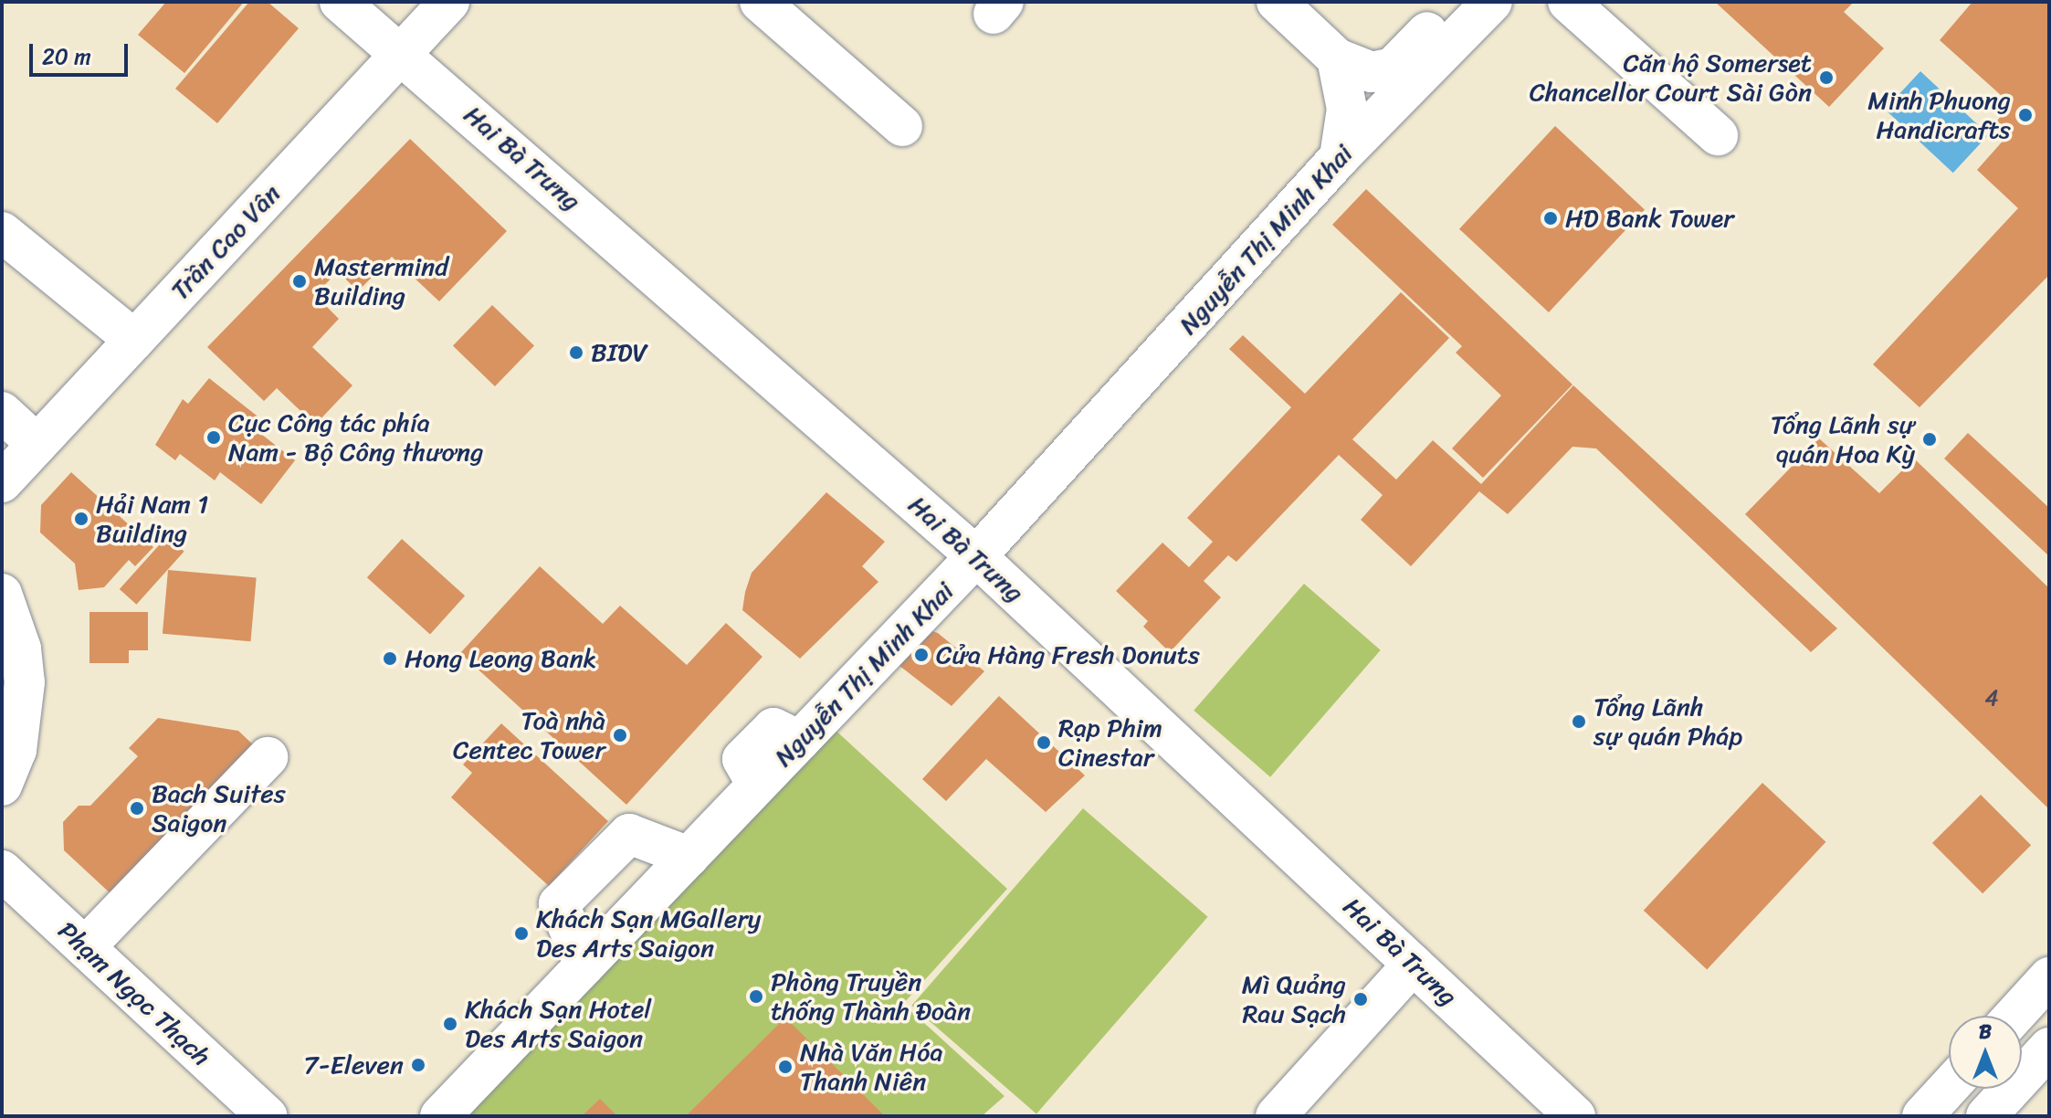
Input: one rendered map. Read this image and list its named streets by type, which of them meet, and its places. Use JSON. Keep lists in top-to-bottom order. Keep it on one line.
{"streets":{"main road":["Hai Bà Trưng","Nguyễn Thị Minh Khai","Trần Cao Vân","Phạm Ngọc Thạch"]},"crossings":[["Hai Bà Trưng","Nguyễn Thị Minh Khai"],["Hai Bà Trưng","Trần Cao Vân"]],"places":["Căn hộ Somerset Chancellor Court Sài Gòn","Minh Phuong Handicrafts","HD Bank Tower","Mastermind Building","BIDV","Cục Công tác phía Nam - Bộ Công thương","Tổng Lãnh sự quán Hoa Kỳ","Hải Nam 1 Building","Cửa Hàng Fresh Donuts","Hong Leong Bank","Tổng Lãnh sự quán Pháp","Toà nhà Centec Tower","Rạp Phim Cinestar","Bach Suites Saigon","Khách Sạn MGallery Des Arts Saigon","Phòng Truyền thống Thành Đoàn","Mì Quảng Rau Sạch","Khách Sạn Hotel Des Arts Saigon","7-Eleven","Nhà Văn Hóa Thanh Niên"],"house_numbers":["4"],"scale_bar":"20 m","north":"top"}
